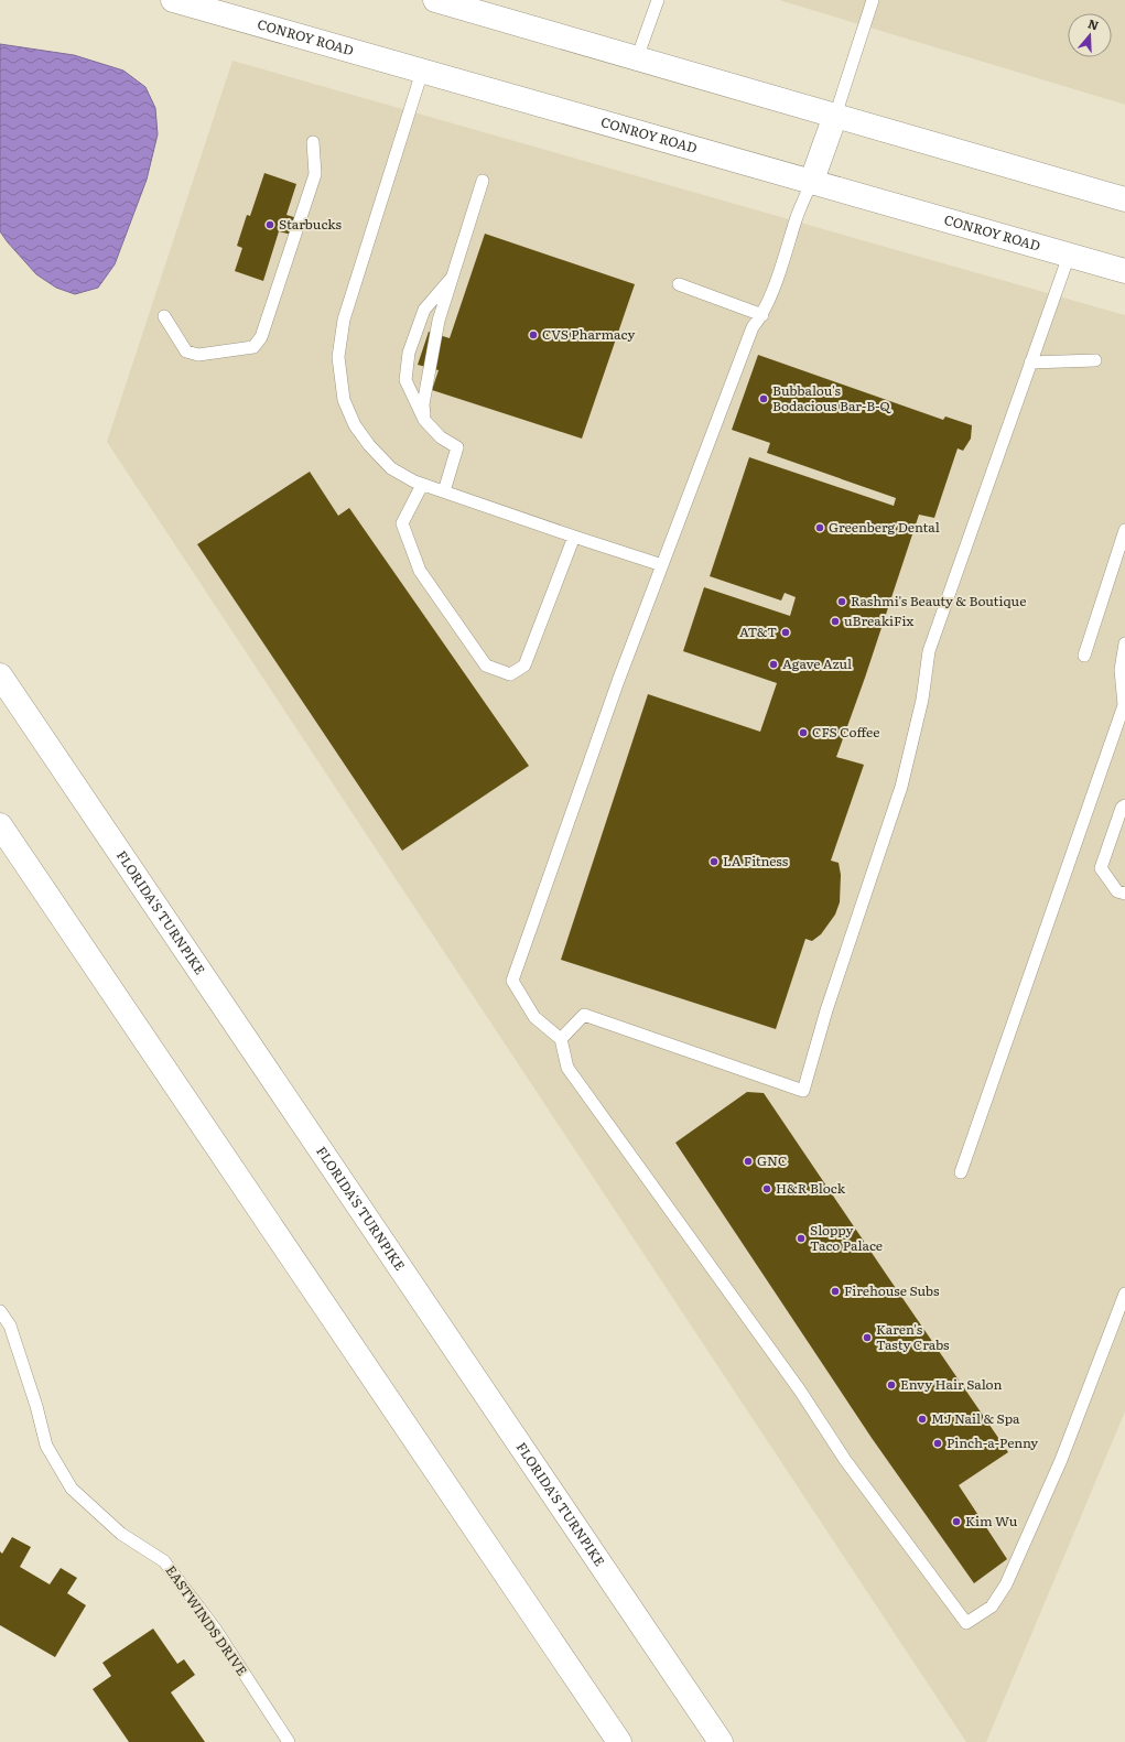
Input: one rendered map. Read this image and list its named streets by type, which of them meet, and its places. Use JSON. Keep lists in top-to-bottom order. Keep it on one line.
{"streets":{"main road":["CONROY ROAD","FLORIDA'S TURNPIKE"],"lane":["EASTWINDS DRIVE"]},"places":["Starbucks","CVS Pharmacy","Bubbalou's Bodacious Bar-B-Q","Greenberg Dental","Rashmi's Beauty & Boutique","uBreakiFix","AT&T","Agave Azul","CFS Coffee","LA Fitness","GNC","H&R Block","Sloppy Taco Palace","Firehouse Subs","Karen's Tasty Crabs","Envy Hair Salon","MJ Nail & Spa","Pinch-a-Penny","Kim Wu"],"north":"top"}
